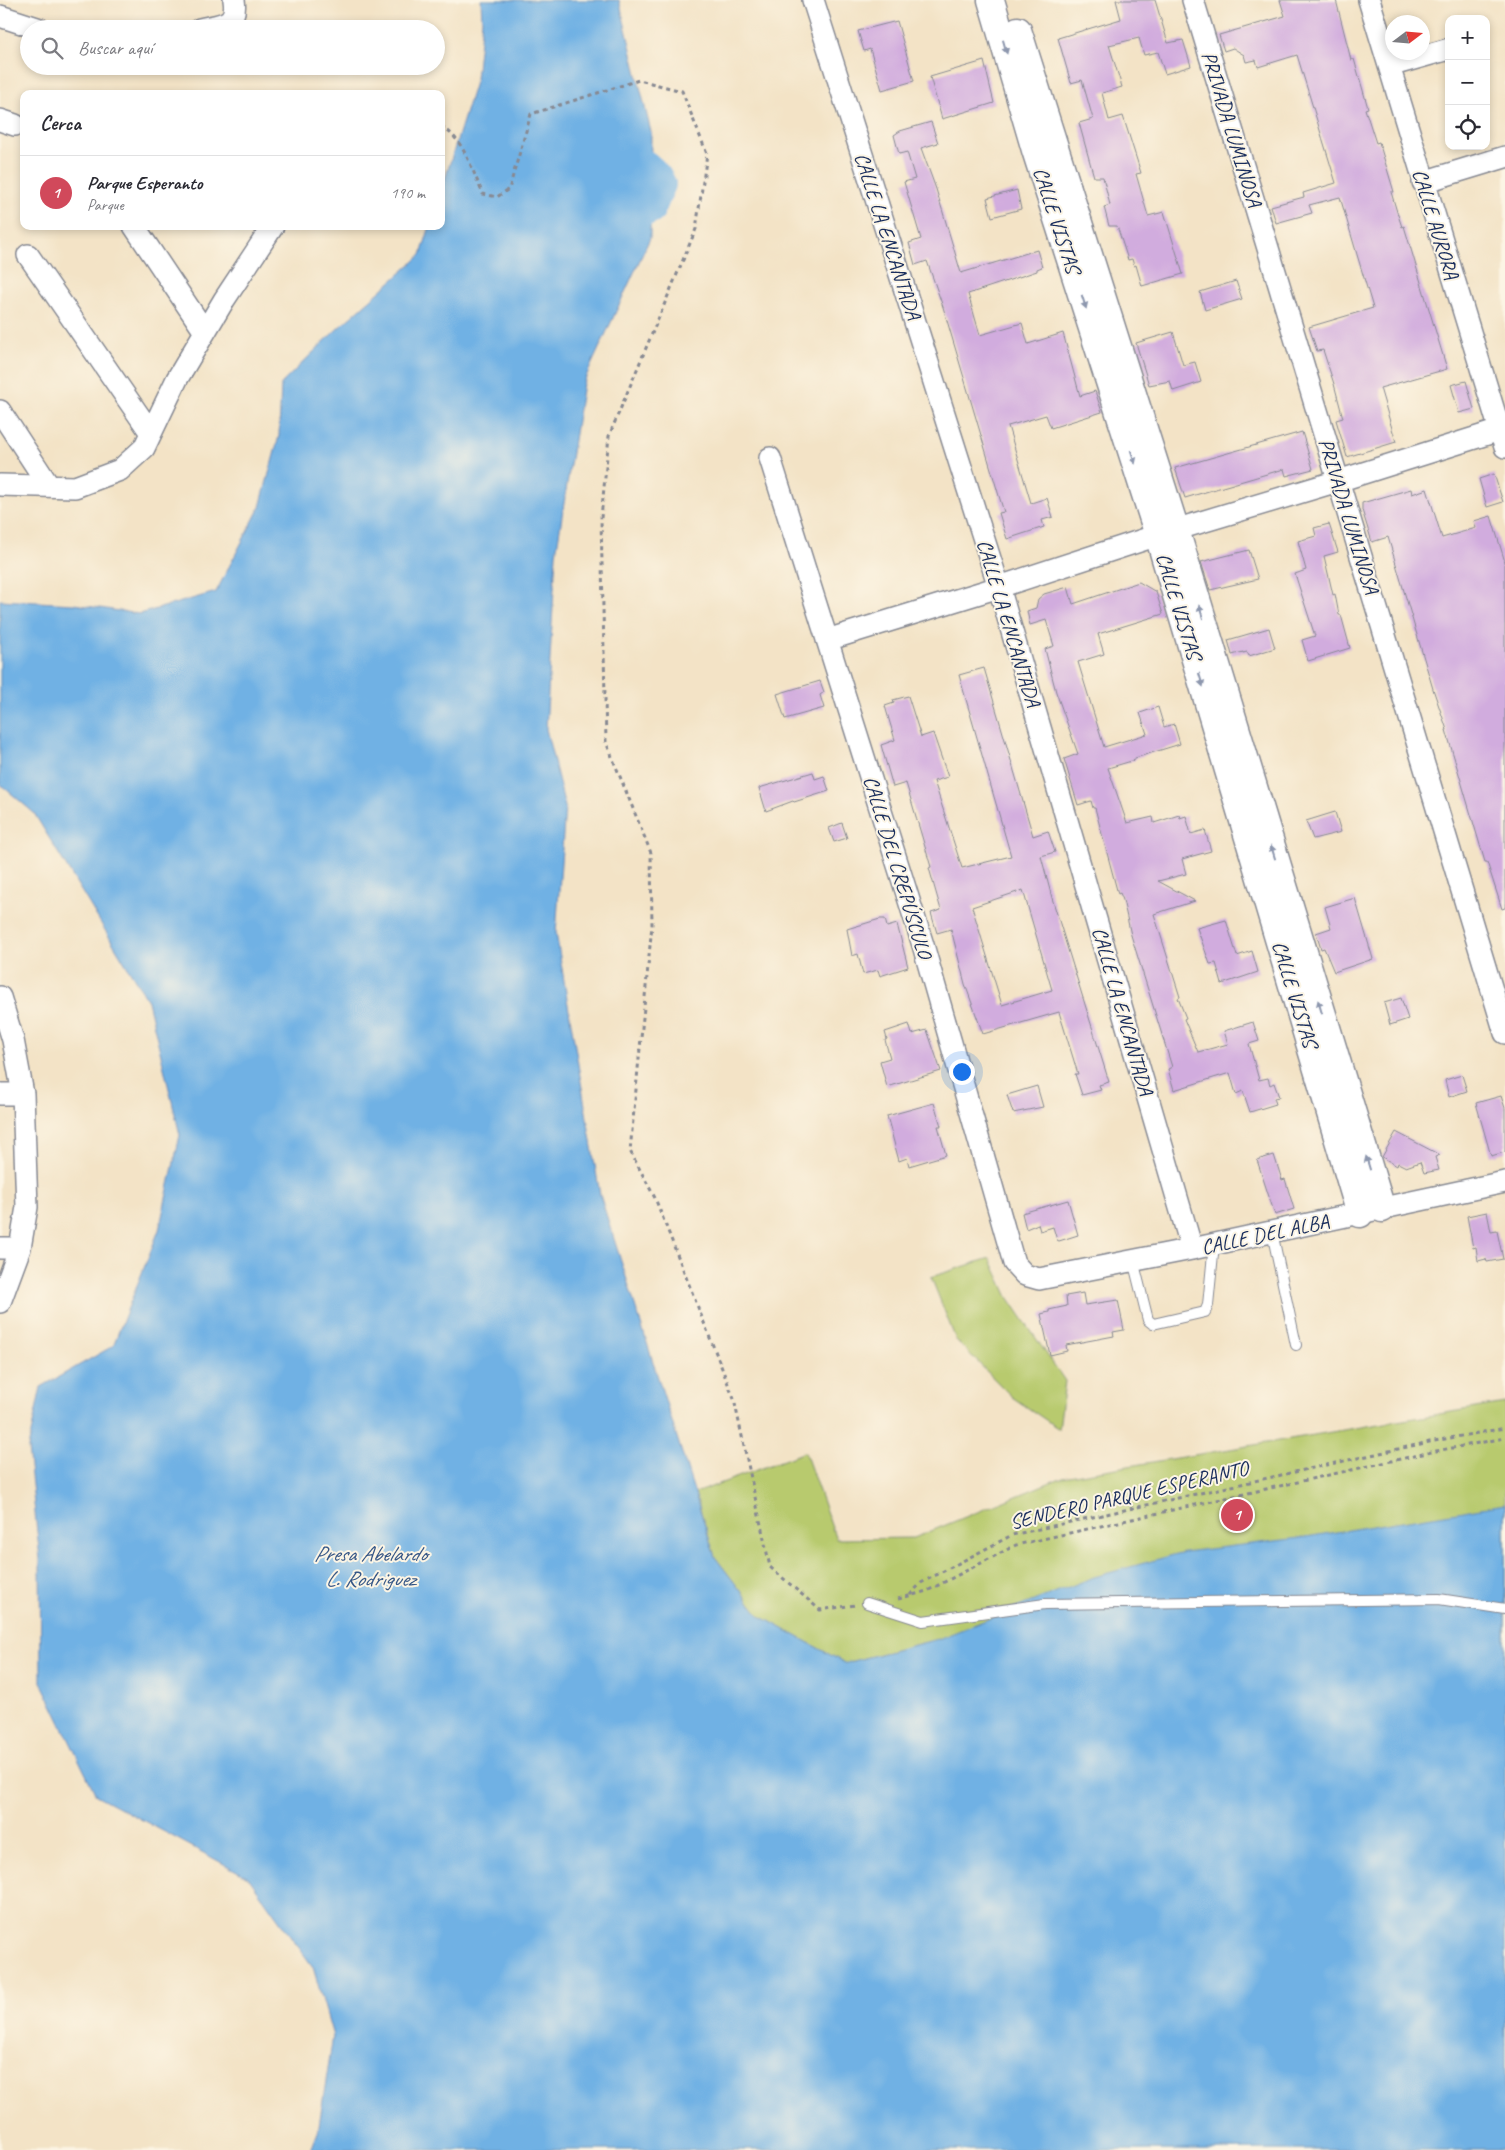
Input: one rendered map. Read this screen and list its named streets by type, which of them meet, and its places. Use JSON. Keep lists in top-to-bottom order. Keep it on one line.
{"streets":{"street":["PRIVADA LUMINOSA","CALLE VISTAS","CALLE AURORA","CALLE LA ENCANTADA","CALLE DEL CREPÚSCULO","CALLE DEL ALBA"],"path":["SENDERO PARQUE ESPERANTO"]},"crossings":[["CALLE VISTAS","CALLE DEL ALBA"],["CALLE LA ENCANTADA","CALLE DEL ALBA"],["CALLE DEL CREPÚSCULO","CALLE DEL ALBA"]],"water":["Presa Abelardo L. Rodriguez"],"north":"right","page":{"map_buttons":["+","−"],"search":"Buscar aquí","heading":"Cerca","list":[{"mark":"1","name":"Parque Esperanto","note":"Parque","value":"190 m"}],"pins":"1"}}
